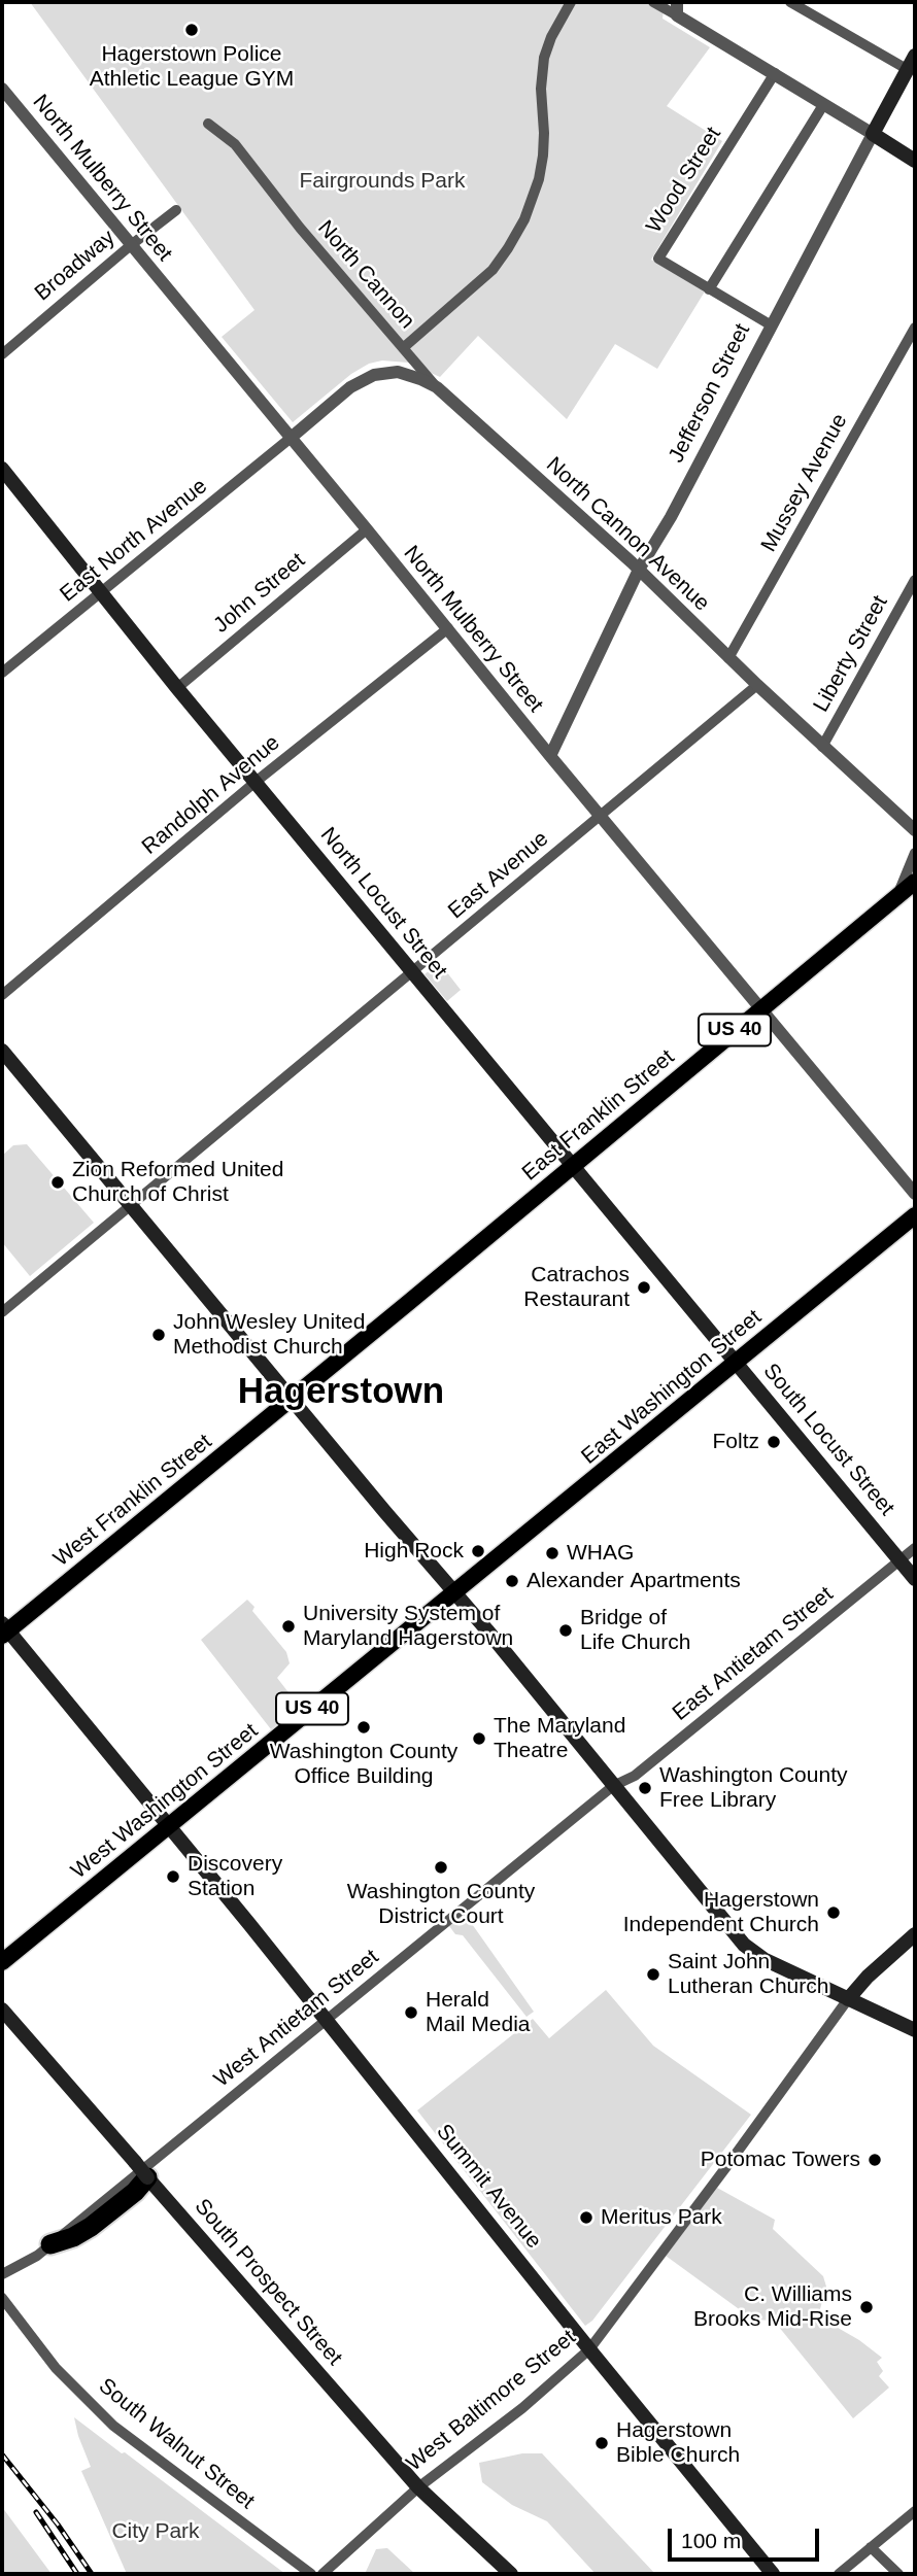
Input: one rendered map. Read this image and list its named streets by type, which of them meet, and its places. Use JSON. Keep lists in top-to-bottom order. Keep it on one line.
{"streets":{"main road":["Jefferson Street","North Locust Street","US 40","East Franklin Street","East Washington Street","South Locust Street","West Franklin Street","West Washington Street","Summit Avenue","South Prospect Street"],"street":["North Mulberry Street","Wood Street","Broadway","North Cannon","Mussey Avenue","North Cannon Avenue","East North Avenue","John Street","Liberty Street","Randolph Avenue","East Avenue","East Antietam Street","West Antietam Street","West Baltimore Street","South Walnut Street"]},"crossings":[["North Mulberry Street","Broadway"],["North Mulberry Street","Jefferson Street"],["North Mulberry Street","North Cannon Avenue"],["North Mulberry Street","East North Avenue"],["North Mulberry Street","John Street"],["North Mulberry Street","Randolph Avenue"],["North Mulberry Street","East Avenue"],["North Mulberry Street","East Franklin Street"],["Wood Street","Jefferson Street"],["North Cannon","North Cannon Avenue"],["Jefferson Street","North Cannon Avenue"],["Mussey Avenue","North Cannon Avenue"],["North Cannon Avenue","East North Avenue"],["North Cannon Avenue","Liberty Street"],["North Cannon Avenue","East Avenue"],["East North Avenue","North Locust Street"],["John Street","North Locust Street"],["Randolph Avenue","North Locust Street"],["East Avenue","North Locust Street"],["North Locust Street","East Franklin Street"],["North Locust Street","East Washington Street"],["North Locust Street","South Locust Street"],["US 40","East Franklin Street"],["East Franklin Street","West Franklin Street"],["East Washington Street","South Locust Street"],["East Washington Street","West Washington Street"],["South Locust Street","East Antietam Street"],["West Franklin Street","Summit Avenue"],["East Antietam Street","West Antietam Street"],["West Washington Street","Summit Avenue"],["West Antietam Street","Summit Avenue"],["Summit Avenue","West Baltimore Street"],["South Prospect Street","West Baltimore Street"]],"districts":["Hagerstown"],"parks":["Fairgrounds Park","City Park"],"places":["Hagerstown Police Athletic League GYM","Zion Reformed United Church of Christ","Catrachos Restaurant","John Wesley United Methodist Church","Foltz","High Rock","WHAG","Alexander Apartments","University System of Maryland Hagerstown","Bridge of Life Church","Washington County Office Building","The Maryland Theatre","Washington County Free Library","Washington County District Court","Discovery Station","Hagerstown Independent Church","Saint John Lutheran Church","Herald Mail Media","Potomac Towers","Meritus Park","C. Williams Brooks Mid‐Rise","Hagerstown Bible Church"],"scale_bar":"100 m"}
